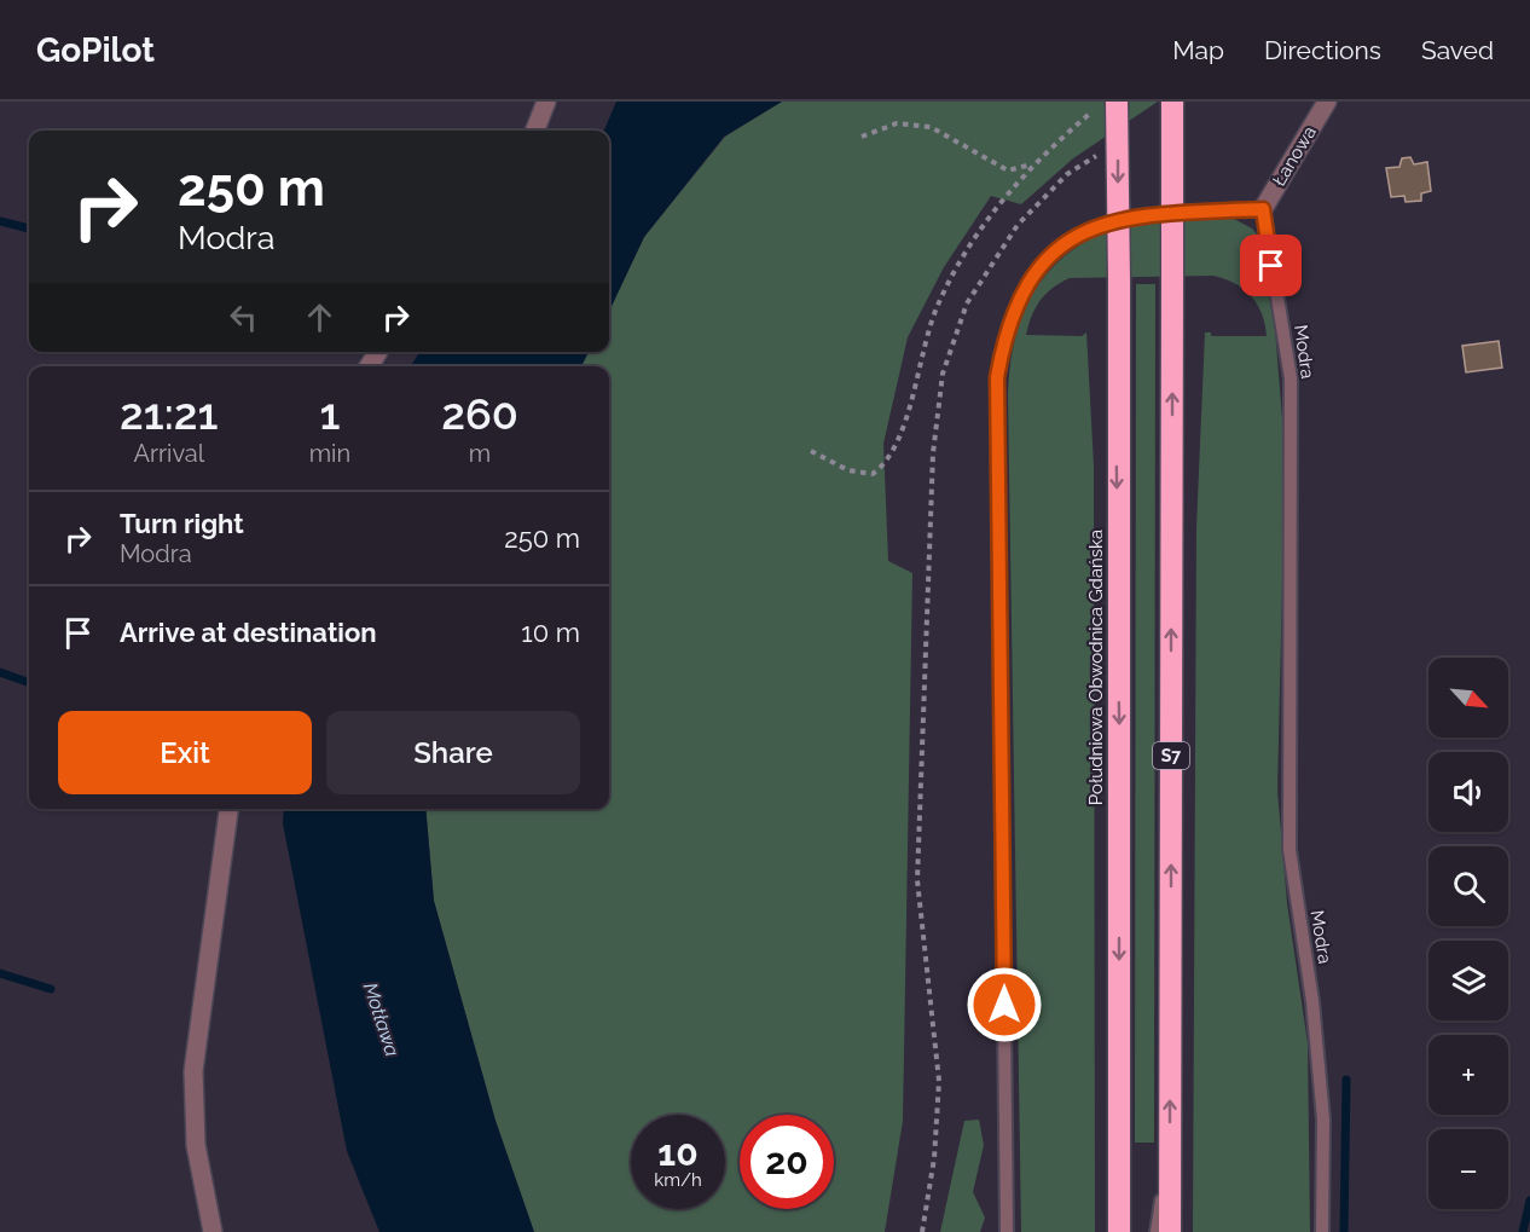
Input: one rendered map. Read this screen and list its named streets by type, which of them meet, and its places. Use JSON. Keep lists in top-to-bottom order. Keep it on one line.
{"streets":{"highway":["Południowa Obwodnica Gdańska","S7"],"street":["Łanowa"],"lane":["Modra"]},"crossings":[["Łanowa","Modra"]],"water":["Motława"],"north":"bottom right","page":{"header":"GoPilot","nav":["Map","Directions","Saved"],"turn":["250 m","Modra"],"eta":["21:21","Arrival","1","min","260","m"],"list":[{"name":"Turn right","note":"Modra","value":"250 m"},{"name":"Arrive at destination","value":"10 m"}],"map_buttons":["+","−"],"buttons":["Exit","Share"],"speed":"10 km/h","limit":"20"}}
